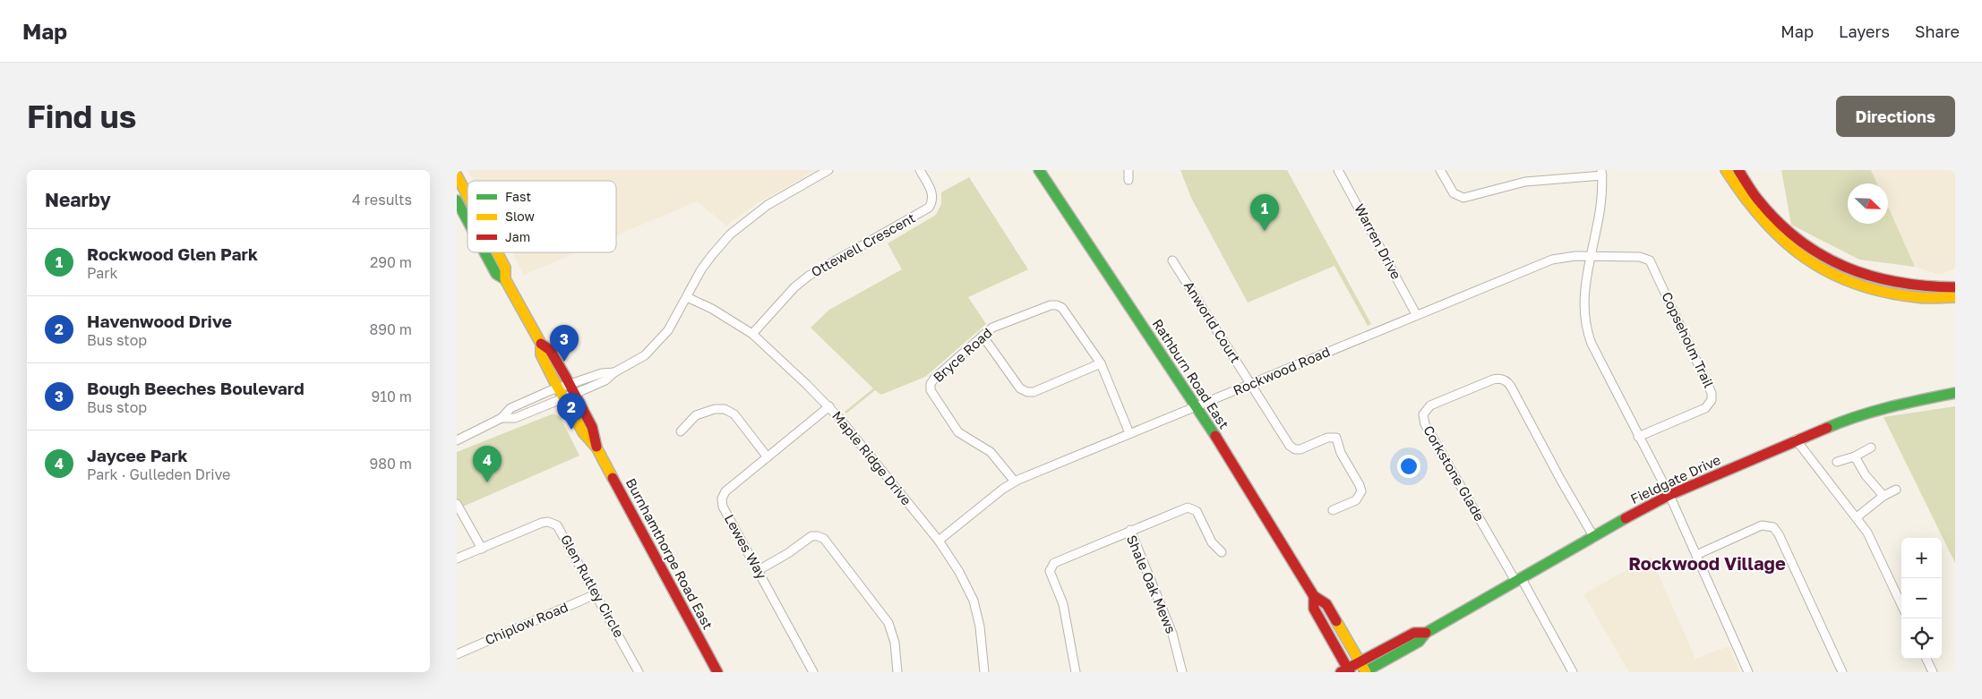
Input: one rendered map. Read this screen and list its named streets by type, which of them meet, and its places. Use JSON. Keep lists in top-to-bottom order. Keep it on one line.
{"streets":{"street":["Warren Drive","Ottewell Crescent","Anworld Court","Copseholm Trail","Bryce Road","Rockwood Road","Rathburn Road East","Maple Ridge Drive","Corkstone Glade","Fieldgate Drive","Lewes Way","Burnhamthorpe Road East","Shale Oak Mews","Glen Rutley Circle","Chiplow Road"]},"crossings":[["Warren Drive","Rockwood Road"],["Ottewell Crescent","Maple Ridge Drive"],["Anworld Court","Rockwood Road"],["Copseholm Trail","Rockwood Road"],["Bryce Road","Rockwood Road"],["Rockwood Road","Rathburn Road East"],["Rockwood Road","Maple Ridge Drive"],["Rathburn Road East","Fieldgate Drive"],["Maple Ridge Drive","Lewes Way"],["Corkstone Glade","Fieldgate Drive"],["Glen Rutley Circle","Chiplow Road"]],"districts":["Rockwood Village"],"legend":["Fast","Slow","Jam"],"north":"bottom right","page":{"header":"Map","nav":["Map","Layers","Share"],"buttons":"Directions","title":"Find us","heading":["Nearby","4 results"],"pins":["1","3","2","4"],"list":[{"mark":"1","name":"Rockwood Glen Park","note":"Park","value":"290 m"},{"mark":"2","name":"Havenwood Drive","note":"Bus stop","value":"890 m"},{"mark":"3","name":"Bough Beeches Boulevard","note":"Bus stop","value":"910 m"},{"mark":"4","name":"Jaycee Park","note":"Park · Gulleden Drive","value":"980 m"}],"map_buttons":["+","−"]}}
